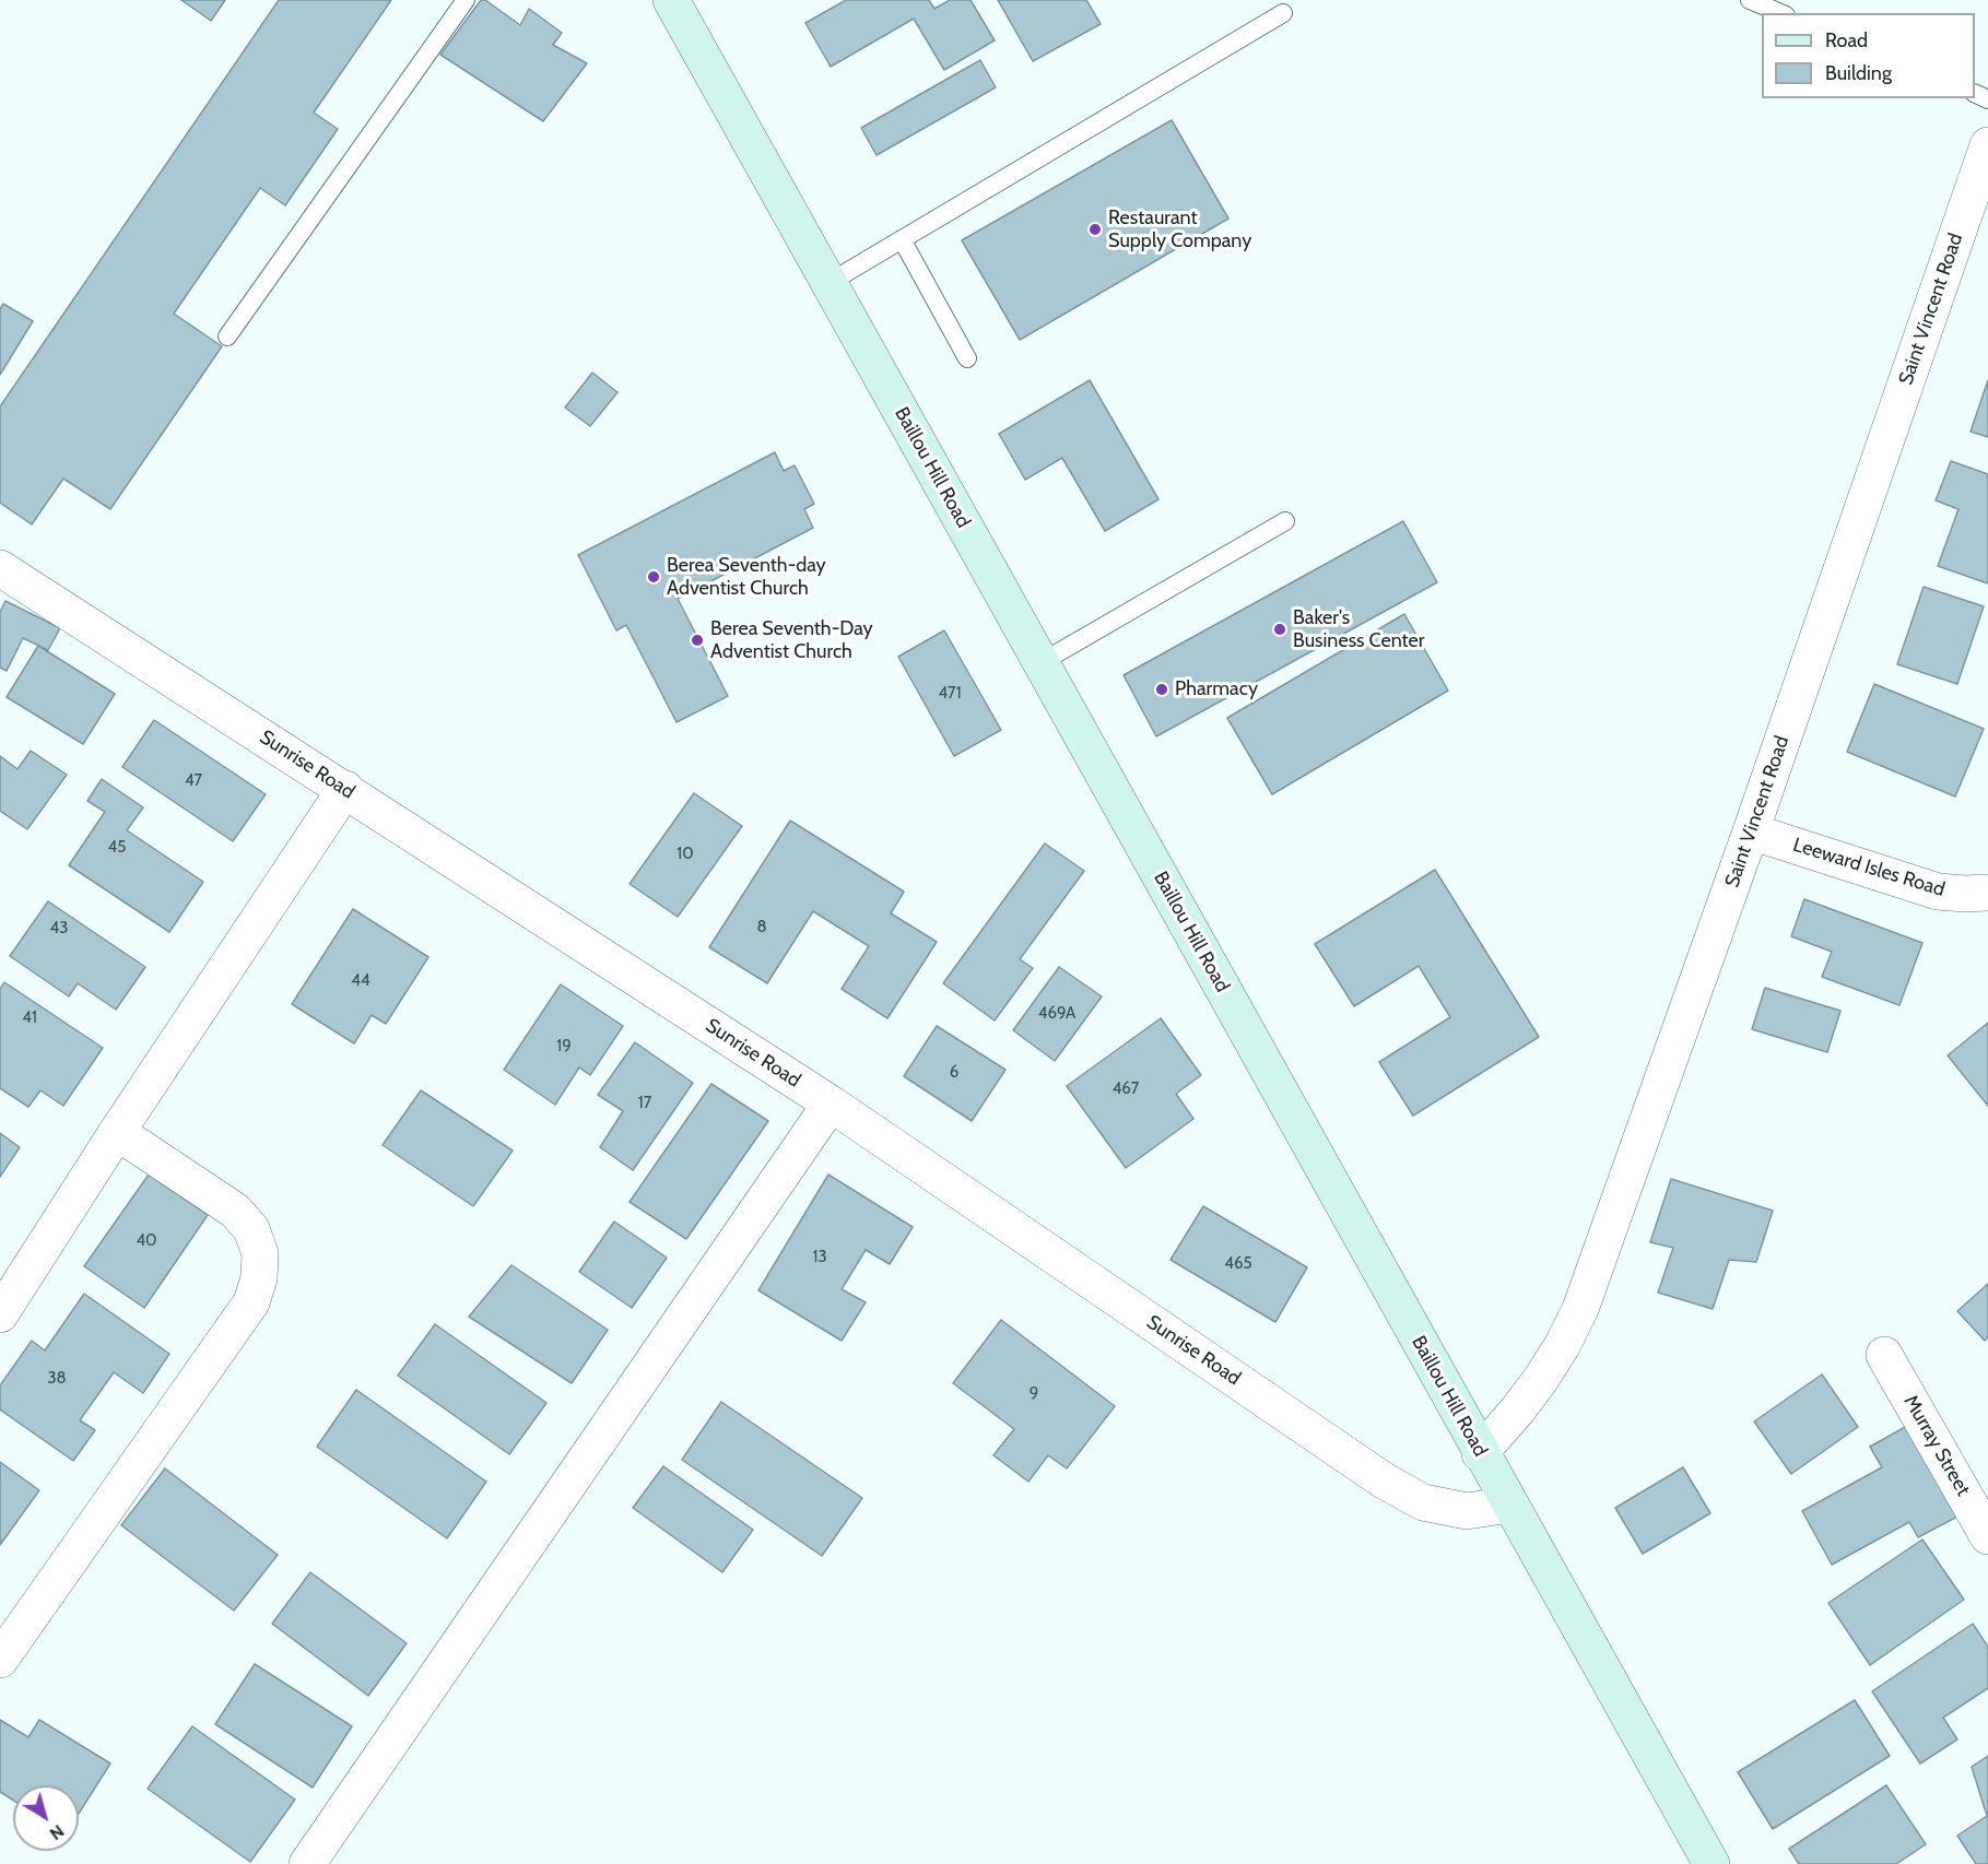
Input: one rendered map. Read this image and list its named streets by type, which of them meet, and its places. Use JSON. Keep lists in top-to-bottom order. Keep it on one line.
{"streets":{"main road":["Baillou Hill Road"],"street":["Saint Vincent Road","Sunrise Road","Leeward Isles Road","Murray Street"]},"crossings":[["Saint Vincent Road","Baillou Hill Road"],["Saint Vincent Road","Leeward Isles Road"],["Baillou Hill Road","Sunrise Road"]],"places":["Restaurant Supply Company","Berea Seventh-day Adventist Church","Baker's Business Center","Berea Seventh-Day Adventist Church","Pharmacy"],"house_numbers":["471","47","45","10","8","43","44","469A","41","19","6","467","17","40","13","465","38","9"],"legend":["Road","Building"],"north":"bottom right"}
